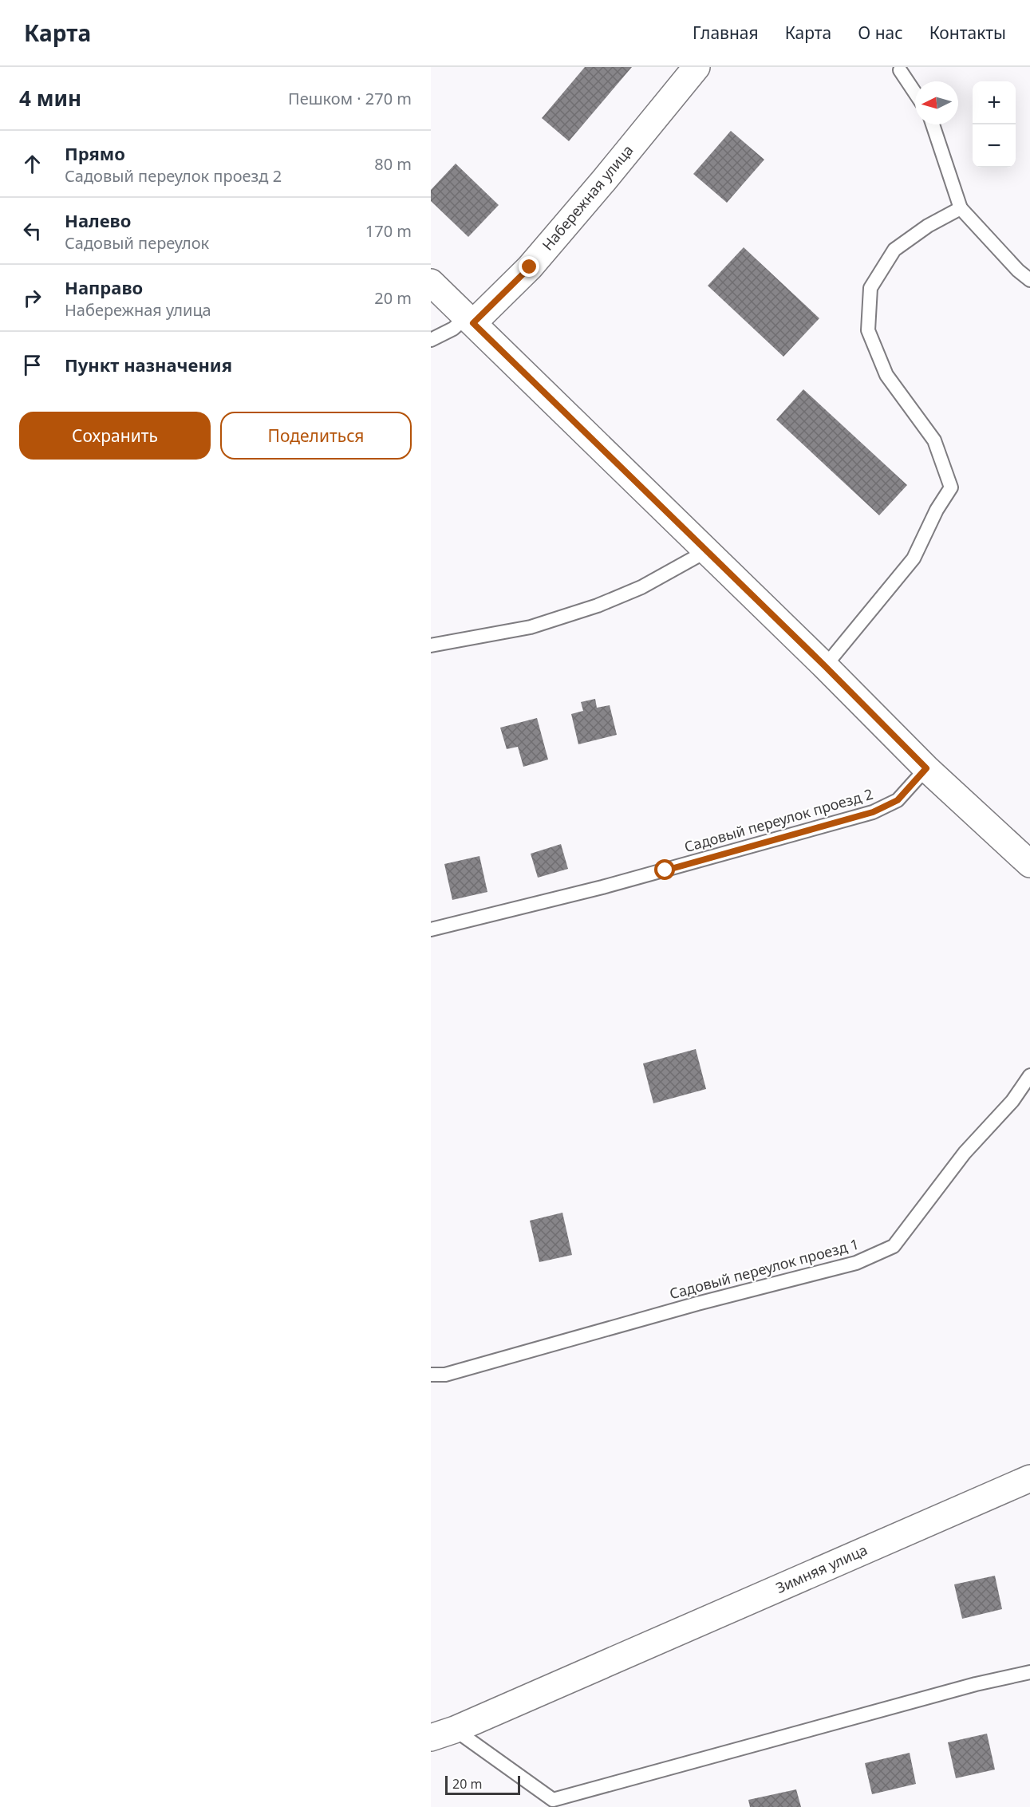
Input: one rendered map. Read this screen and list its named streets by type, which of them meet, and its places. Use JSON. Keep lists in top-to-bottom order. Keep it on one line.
{"streets":{"street":["Набережная улица","Зимняя улица"],"lane":["Садовый переулок проезд 2","Садовый переулок проезд 1"]},"scale_bar":"20 m","north":"left","page":{"header":"Карта","nav":["Главная","Карта","О нас","Контакты"],"heading":["4 мин","Пешком · 270 m"],"map_buttons":["+","−"],"list":[["Прямо","Садовый переулок проезд 2","80 m"],["Налево","Садовый переулок","170 m"],["Направо","Набережная улица","20 m"],"Пункт назначения"],"buttons":["Сохранить","Поделиться"],"scale":"20 m"}}
